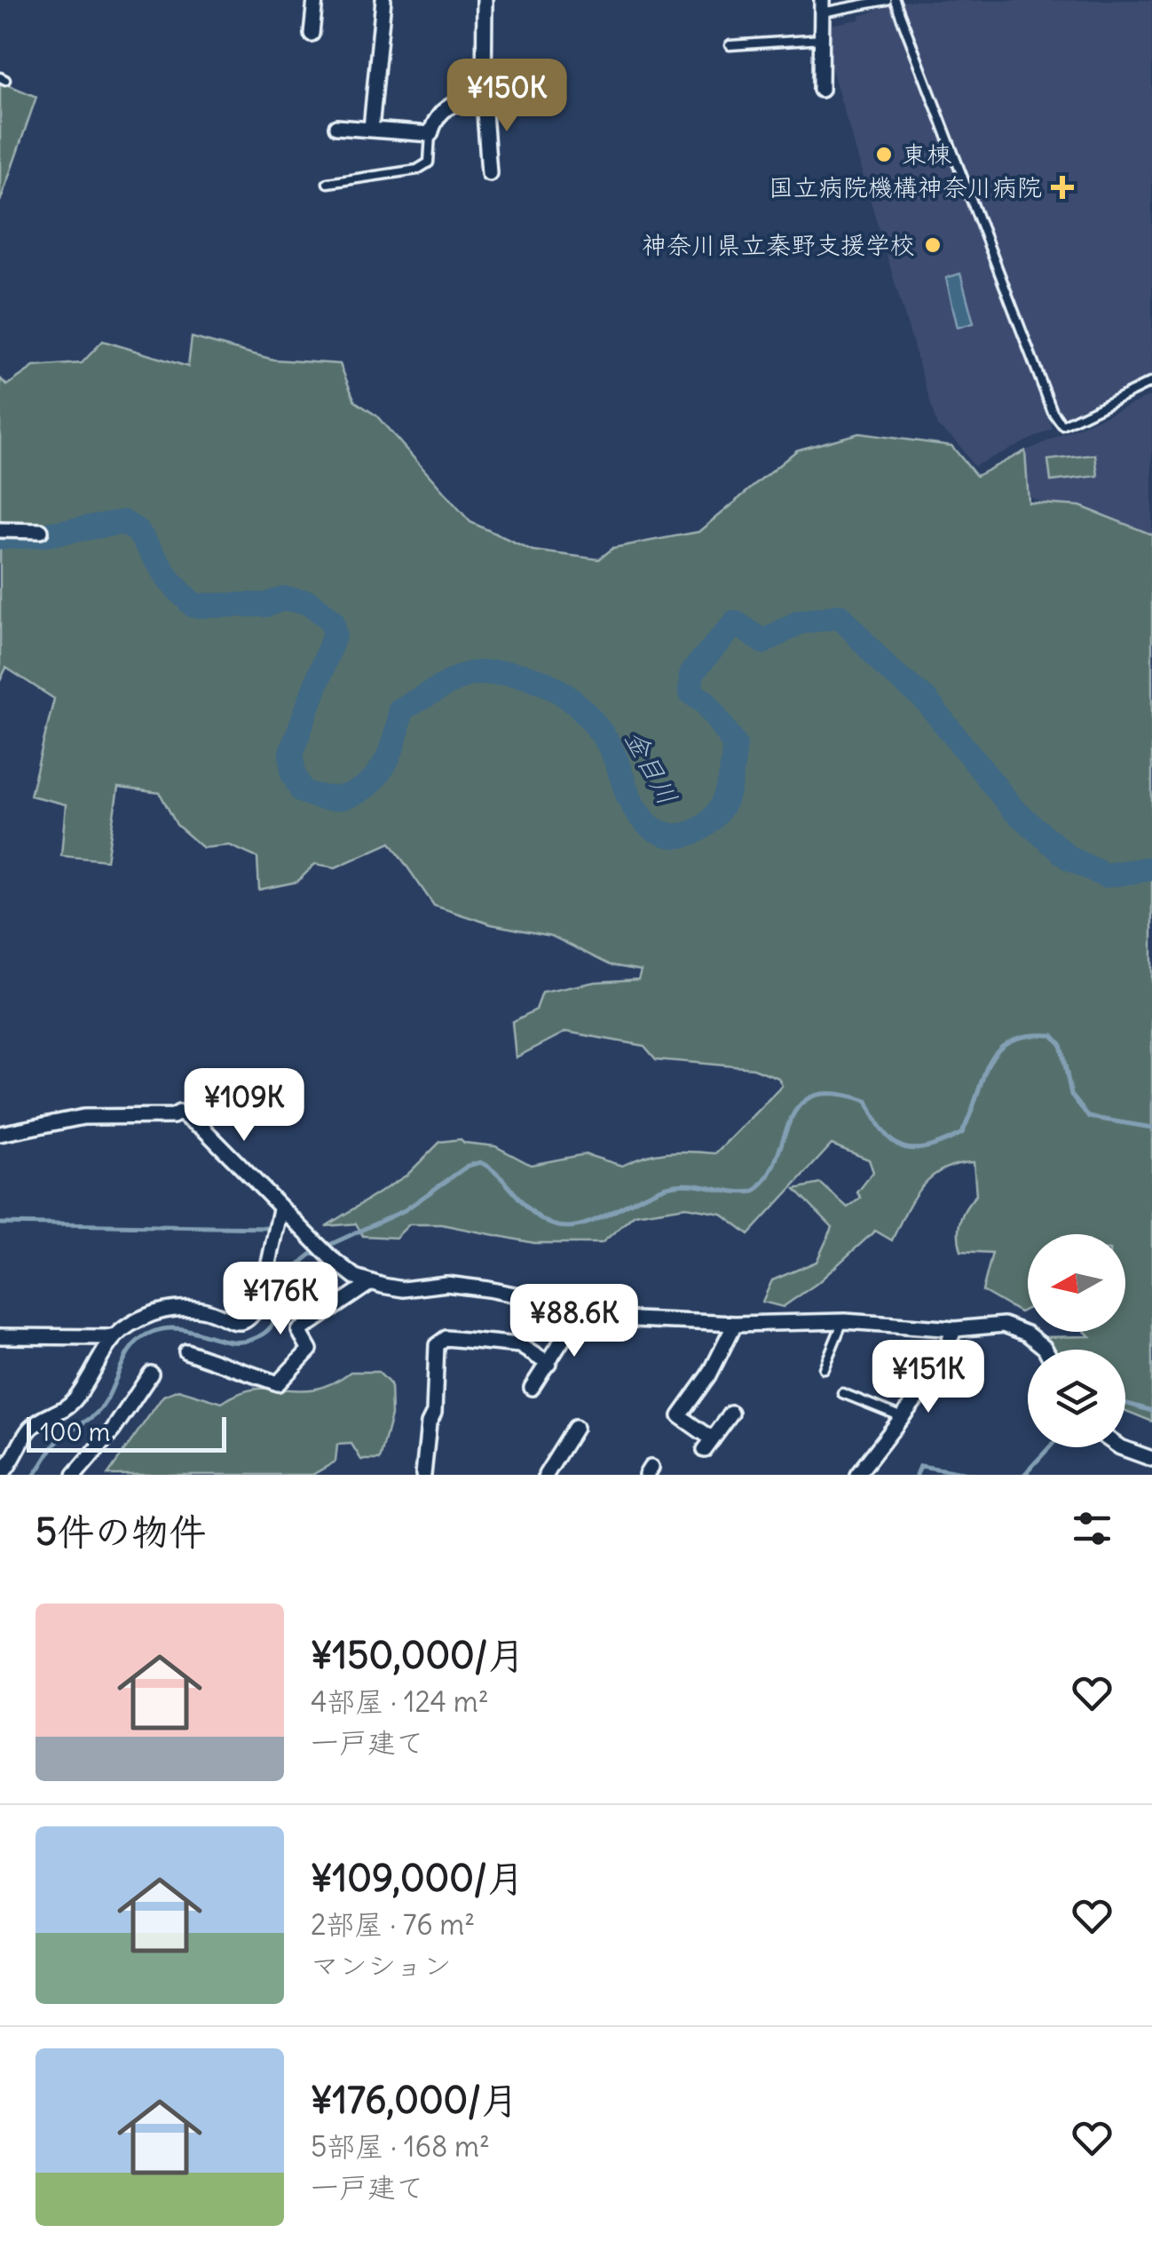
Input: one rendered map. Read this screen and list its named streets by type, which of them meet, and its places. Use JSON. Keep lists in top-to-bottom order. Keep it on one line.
{"water":["金目川"],"places":{"other":["東棟","神奈川県立秦野支援学校"],"health":["国立病院機構神奈川病院"]},"scale_bar":"100 m","north":"left","page":{"price":["¥150K","¥109K","¥176K","¥88.6K","¥151K"],"scale":"100 m","heading":"5件の物件","list":[{"name":"¥150,000/月","note":"4部屋 · 124 m² · 一戸建て"},{"name":"¥109,000/月","note":"2部屋 · 76 m² · マンション"},{"name":"¥176,000/月","note":"5部屋 · 168 m² · 一戸建て"}]}}
